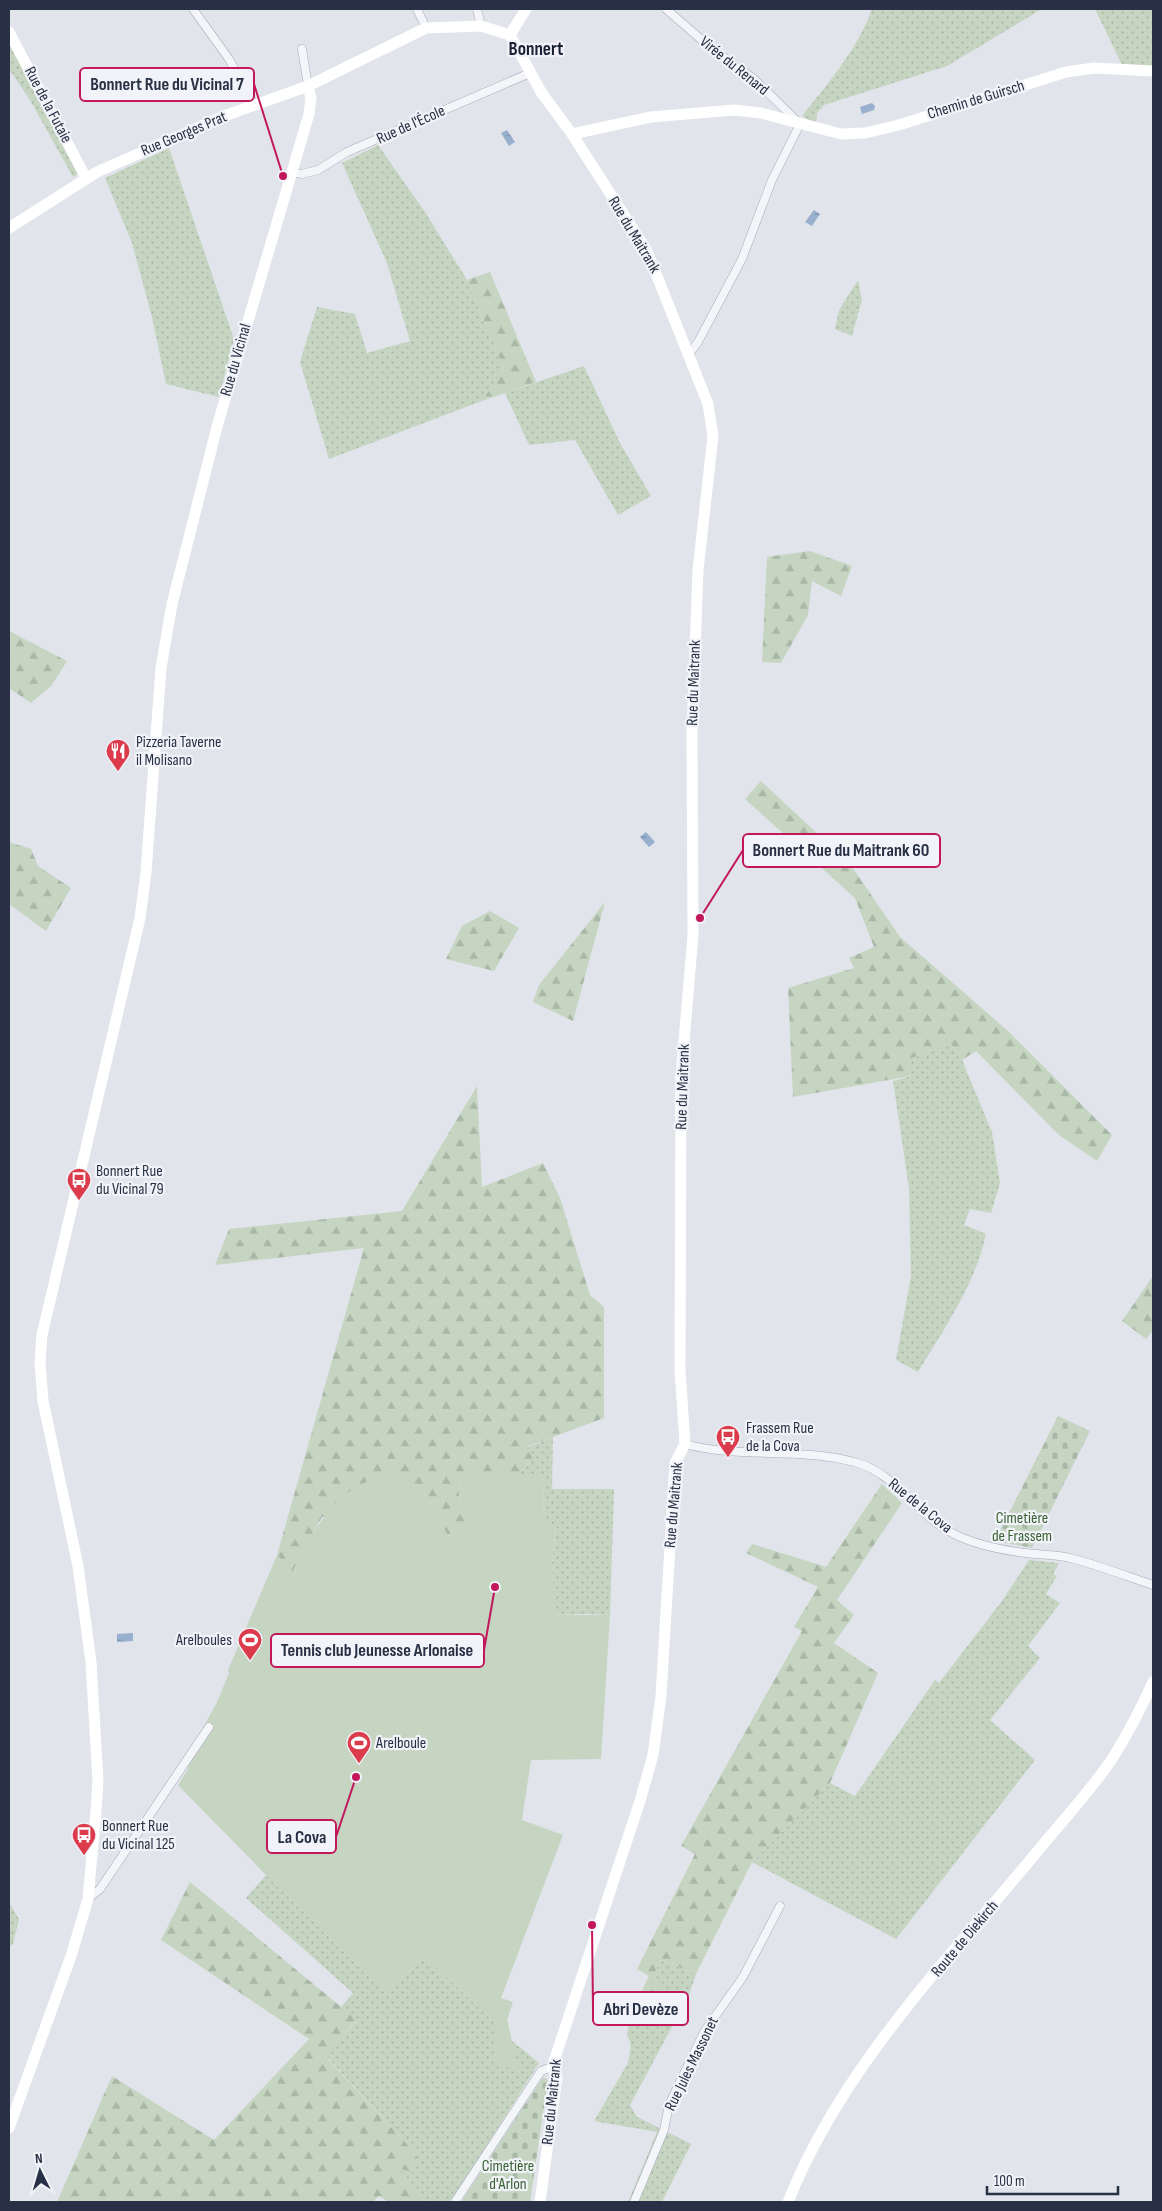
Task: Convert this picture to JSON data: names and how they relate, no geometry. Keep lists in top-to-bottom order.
{
  "streets": {
    "street": [
      "Virée du Renard",
      "Chemin de Guirsch",
      "Rue de la Futaie",
      "Rue de l'École",
      "Rue Georges Prat",
      "Rue du Maitrank",
      "Rue du Vicinal",
      "Rue de la Cova",
      "Route de Diekirch",
      "Rue Jules Massonet"
    ]
  },
  "crossings": [
    ["Virée du Renard", "Chemin de Guirsch"],
    ["Chemin de Guirsch", "Rue du Maitrank"],
    ["Rue de la Futaie", "Rue Georges Prat"],
    ["Rue de l'École", "Rue du Maitrank"],
    ["Rue de l'École", "Rue du Vicinal"],
    ["Rue Georges Prat", "Rue du Vicinal"],
    ["Rue du Maitrank", "Rue de la Cova"]
  ],
  "districts": ["Bonnert"],
  "parks": ["Cimetière de Frassem", "Cimetière d'Arlon"],
  "places": {
    "other": [
      "Bonnert Rue du Vicinal 7",
      "Bonnert Rue du Maitrank 60",
      "Tennis club Jeunesse Arlonaise",
      "La Cova",
      "Abri Devèze"
    ],
    "restaurant": ["Pizzeria Taverne il Molisano"],
    "bus stop": ["Bonnert Rue du Vicinal 79", "Frassem Rue de la Cova", "Bonnert Rue du Vicinal 125"],
    "sports": ["Arelboules", "Arelboule"]
  },
  "scale_bar": "100 m",
  "north": "top"
}
